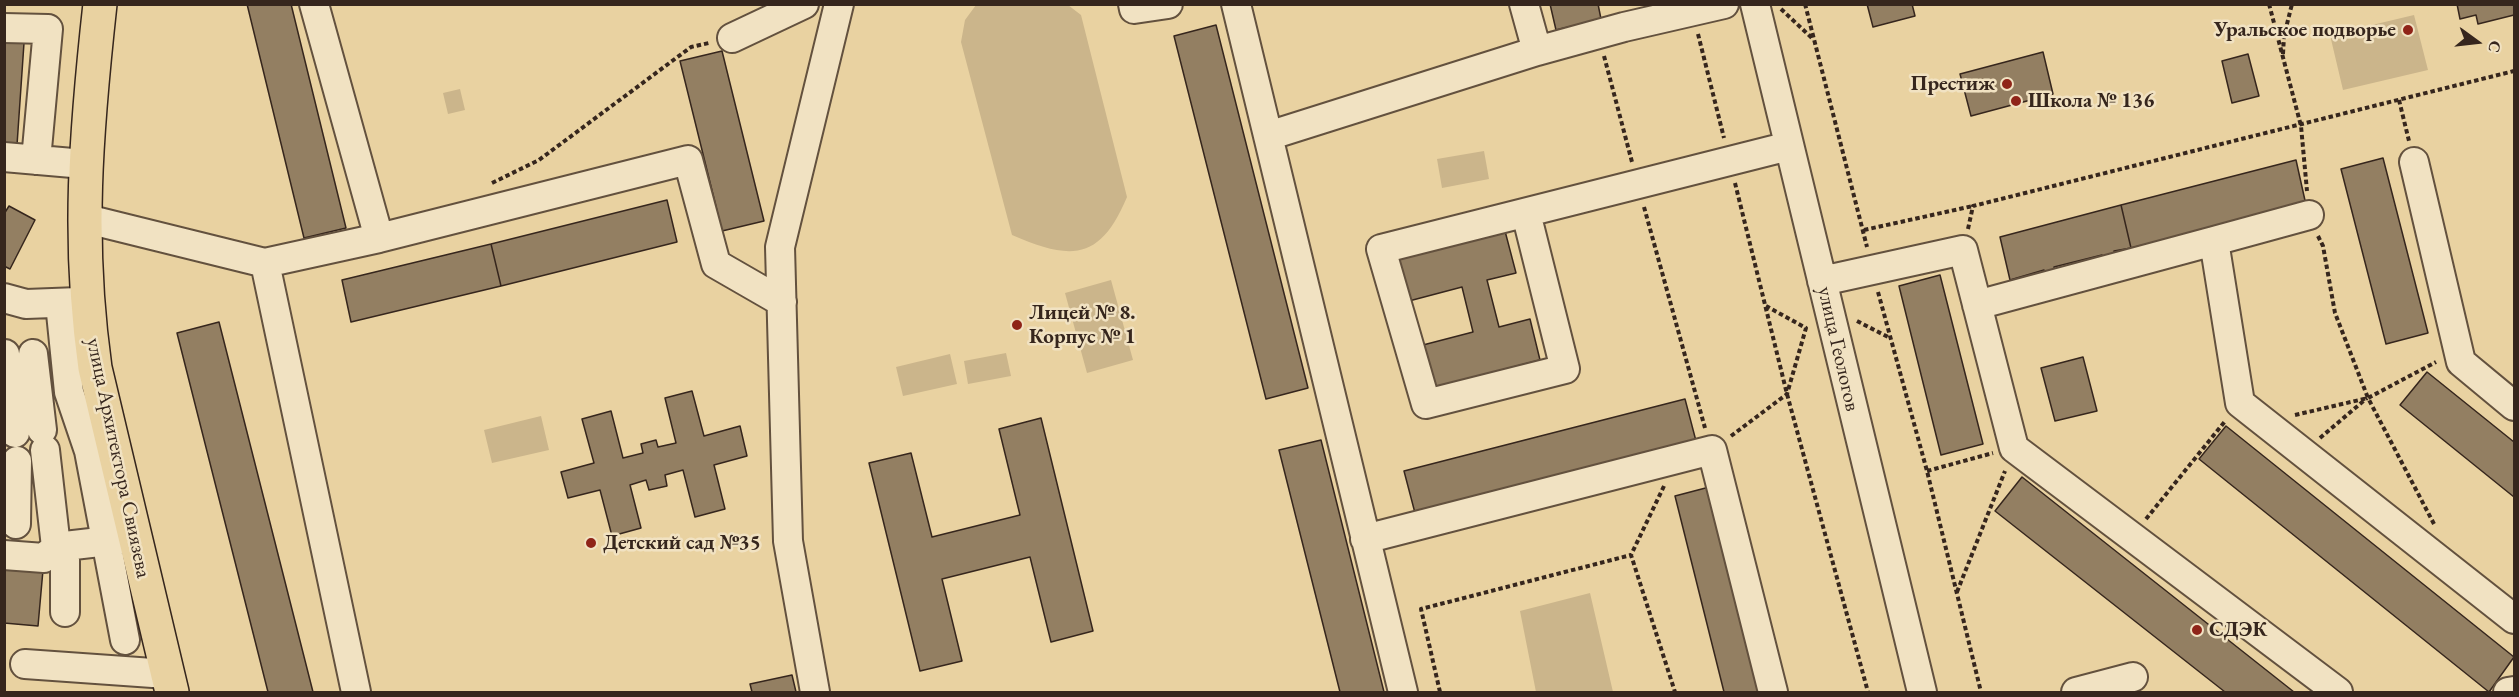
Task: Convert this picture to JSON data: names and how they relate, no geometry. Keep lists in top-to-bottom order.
{
  "streets": {
    "main road": ["улица Архитектора Свиязева"],
    "street": ["улица Геологов"]
  },
  "places": [
    "Уральское подворье",
    "Престиж",
    "Школа № 136",
    "Лицей № 8. Корпус № 1",
    "Детский сад №35",
    "СДЭК"
  ],
  "north": "right"
}
